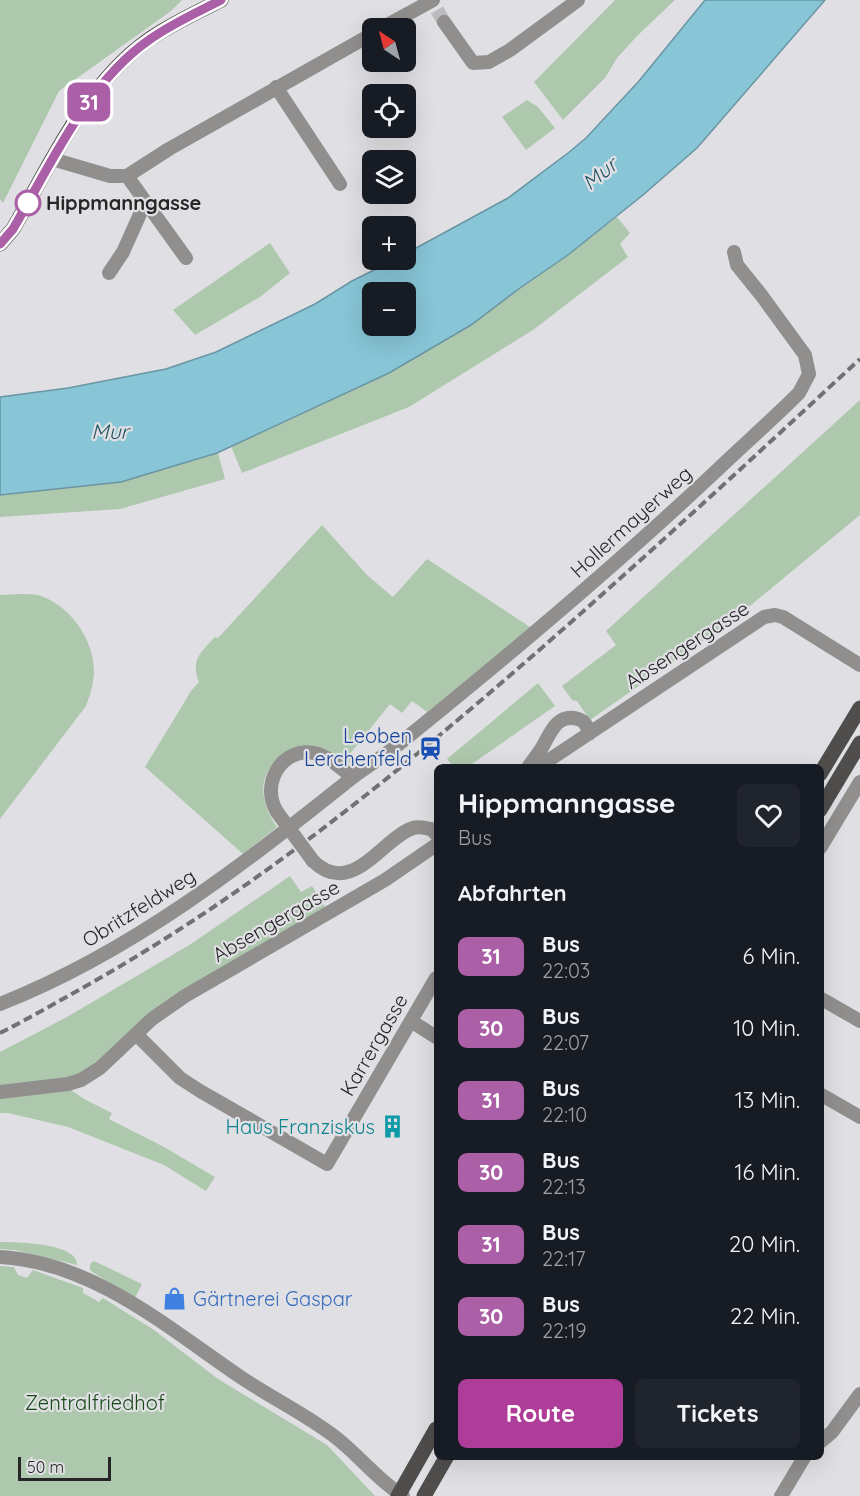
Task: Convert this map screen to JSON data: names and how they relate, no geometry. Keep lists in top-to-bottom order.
{
  "streets": {
    "street": [
      "Hollermayerweg",
      "Absengergasse",
      "Obritzfeldweg",
      "Karrergasse"
    ]
  },
  "crossings": [
    ["Hollermayerweg", "Obritzfeldweg"],
    ["Absengergasse", "Karrergasse"]
  ],
  "water": ["Mur"],
  "parks": ["Zentralfriedhof"],
  "places": {
    "other": ["Hippmanngasse"],
    "station": ["Leoben Lerchenfeld"],
    "building": ["Haus Franziskus"],
    "shop": ["Gärtnerei Gaspar"]
  },
  "lines": ["bus line 31"],
  "scale_bar": "50 m",
  "north": "top left",
  "page": {
    "on_map": "31",
    "map_buttons": ["+", "−"],
    "heading": [
      ["Hippmanngasse", "Bus"],
      "Abfahrten"
    ],
    "list": [
      {
        "mark": "31",
        "name": "Bus",
        "note": "22:03",
        "value": "6 Min."
      },
      {
        "mark": "30",
        "name": "Bus",
        "note": "22:07",
        "value": "10 Min."
      },
      {
        "mark": "31",
        "name": "Bus",
        "note": "22:10",
        "value": "13 Min."
      },
      {
        "mark": "30",
        "name": "Bus",
        "note": "22:13",
        "value": "16 Min."
      },
      {
        "mark": "31",
        "name": "Bus",
        "note": "22:17",
        "value": "20 Min."
      },
      {
        "mark": "30",
        "name": "Bus",
        "note": "22:19",
        "value": "22 Min."
      }
    ],
    "buttons": ["Route", "Tickets"],
    "scale": "50 m"
  }
}
